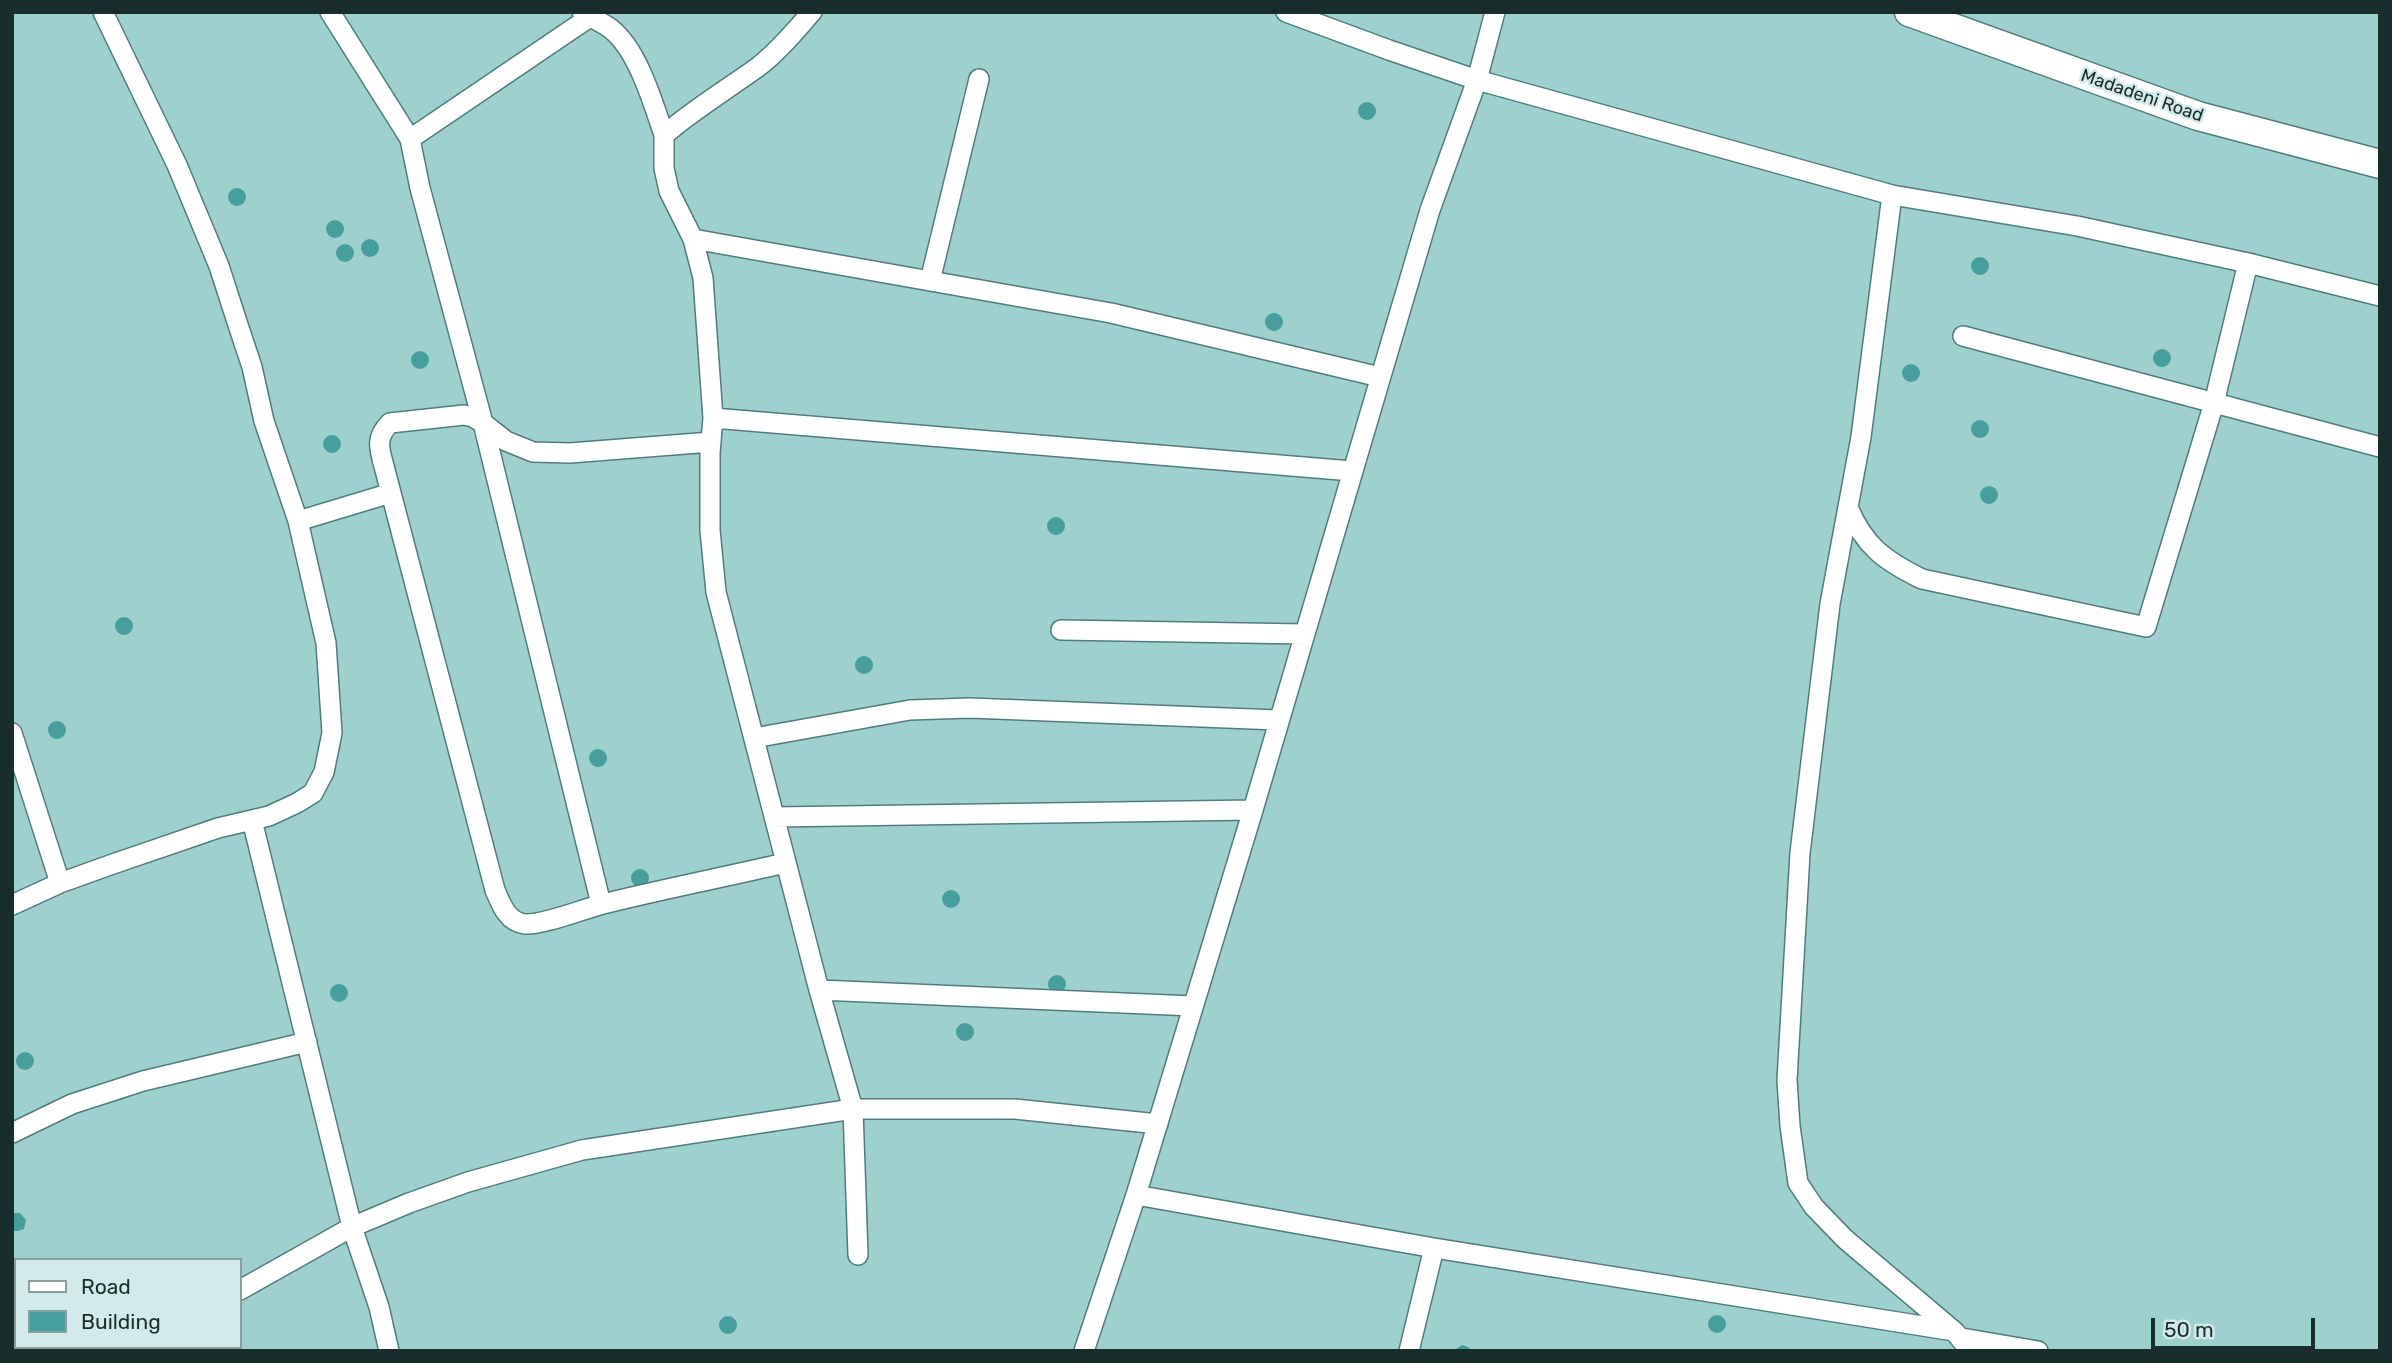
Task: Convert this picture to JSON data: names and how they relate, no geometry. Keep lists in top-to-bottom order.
{
  "streets": {
    "street": ["Madadeni Road"]
  },
  "legend": ["Road", "Building"],
  "scale_bar": "50 m"
}
